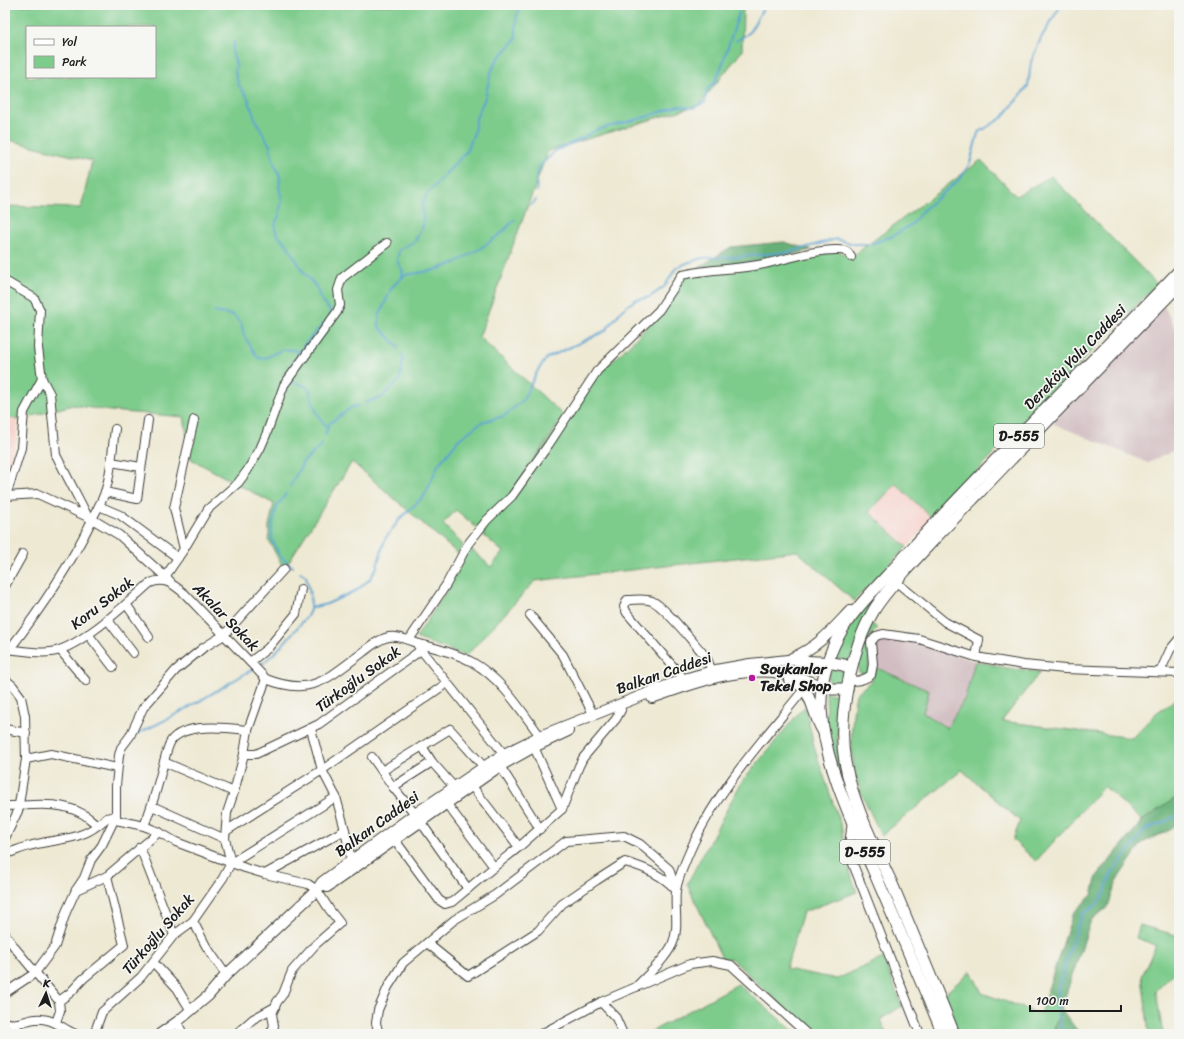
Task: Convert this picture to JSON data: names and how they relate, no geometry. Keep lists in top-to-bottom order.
{
  "streets": {
    "highway": ["Dereköy Yolu Caddesi", "D-555"],
    "main road": ["Balkan Caddesi"],
    "street": ["Koru Sokak", "Akalar Sokak", "Türkoğlu Sokak"]
  },
  "crossings": [
    ["Dereköy Yolu Caddesi", "D-555"],
    ["D-555", "Balkan Caddesi"],
    ["Koru Sokak", "Akalar Sokak"]
  ],
  "places": ["Soykanlar Tekel Shop"],
  "legend": ["Yol", "Park"],
  "scale_bar": "100 m",
  "north": "top"
}
